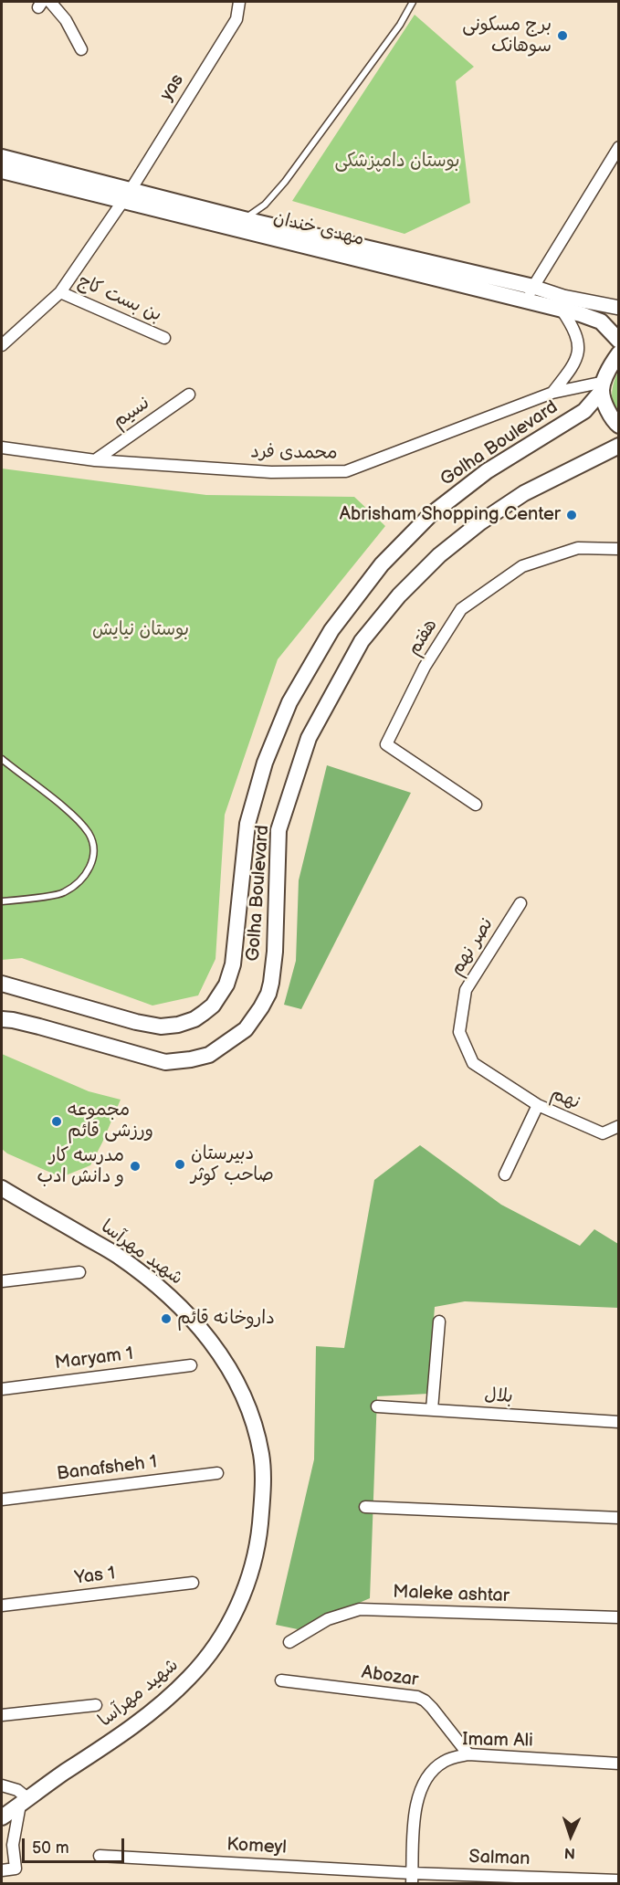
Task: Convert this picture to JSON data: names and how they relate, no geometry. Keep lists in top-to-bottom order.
{
  "streets": {
    "main road": ["مهدی خندان", "Golha Boulevard", "شهید مهرآسا"],
    "street": [
      "yas",
      "بن بست کاج",
      "نسیم",
      "محمدی فرد",
      "هفتم",
      "نصر نهم",
      "نهم",
      "Maryam 1",
      "بلال",
      "Banafsheh 1",
      "Yas 1",
      "Maleke ashtar",
      "Abozar",
      "Imam Ali",
      "Komeyl",
      "Salman"
    ]
  },
  "crossings": [
    ["yas", "مهدی خندان"],
    ["yas", "بن بست کاج"],
    ["نسیم", "محمدی فرد"],
    ["Golha Boulevard", "محمدی فرد"],
    ["نصر نهم", "نهم"],
    ["Abozar", "Imam Ali"],
    ["Imam Ali", "Komeyl"],
    ["Imam Ali", "Salman"],
    ["Komeyl", "Salman"]
  ],
  "parks": ["بوستان دامپزشکی", "بوستان نیایش"],
  "places": [
    "برج مسکونی سوهانک",
    "Abrisham Shopping Center",
    "مجموعه ورزشی قائم",
    "دبيرستان صاحب كوثر",
    "مدرسه کار و دانش ادب",
    "داروخانه قائم"
  ],
  "scale_bar": "50 m",
  "north": "bottom"
}
